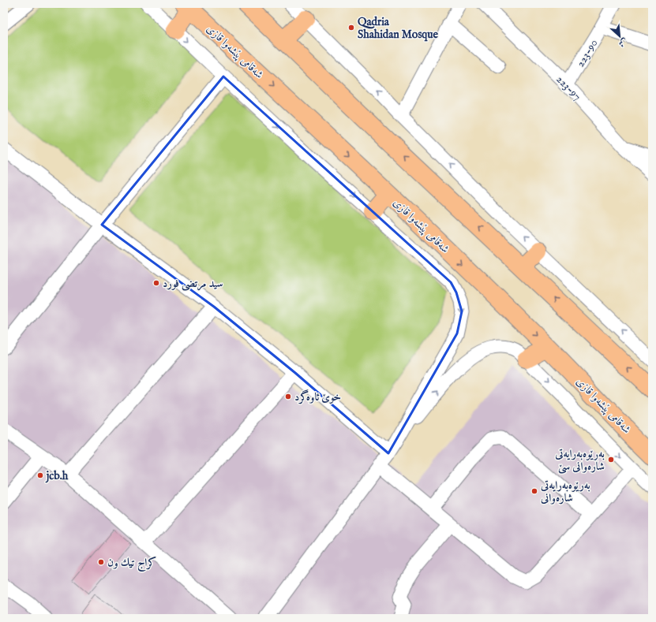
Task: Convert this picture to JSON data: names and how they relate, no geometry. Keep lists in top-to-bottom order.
{
  "streets": {
    "highway": ["شەقامی پێشەوا قازی"],
    "street": ["223-90", "223-97"]
  },
  "crossings": [
    ["223-90", "223-97"]
  ],
  "places": [
    "Qadria Shahidan Mosque",
    "سيد مرتضى فورد",
    "خوێ ئاوەگرد",
    "بەڕێوەبەرایەتی شارەوانی سێ",
    "jcb.h",
    "بەرێوەبەرایەتی شارەوانی",
    "كراج تيك ون"
  ],
  "north": "bottom right"
}
